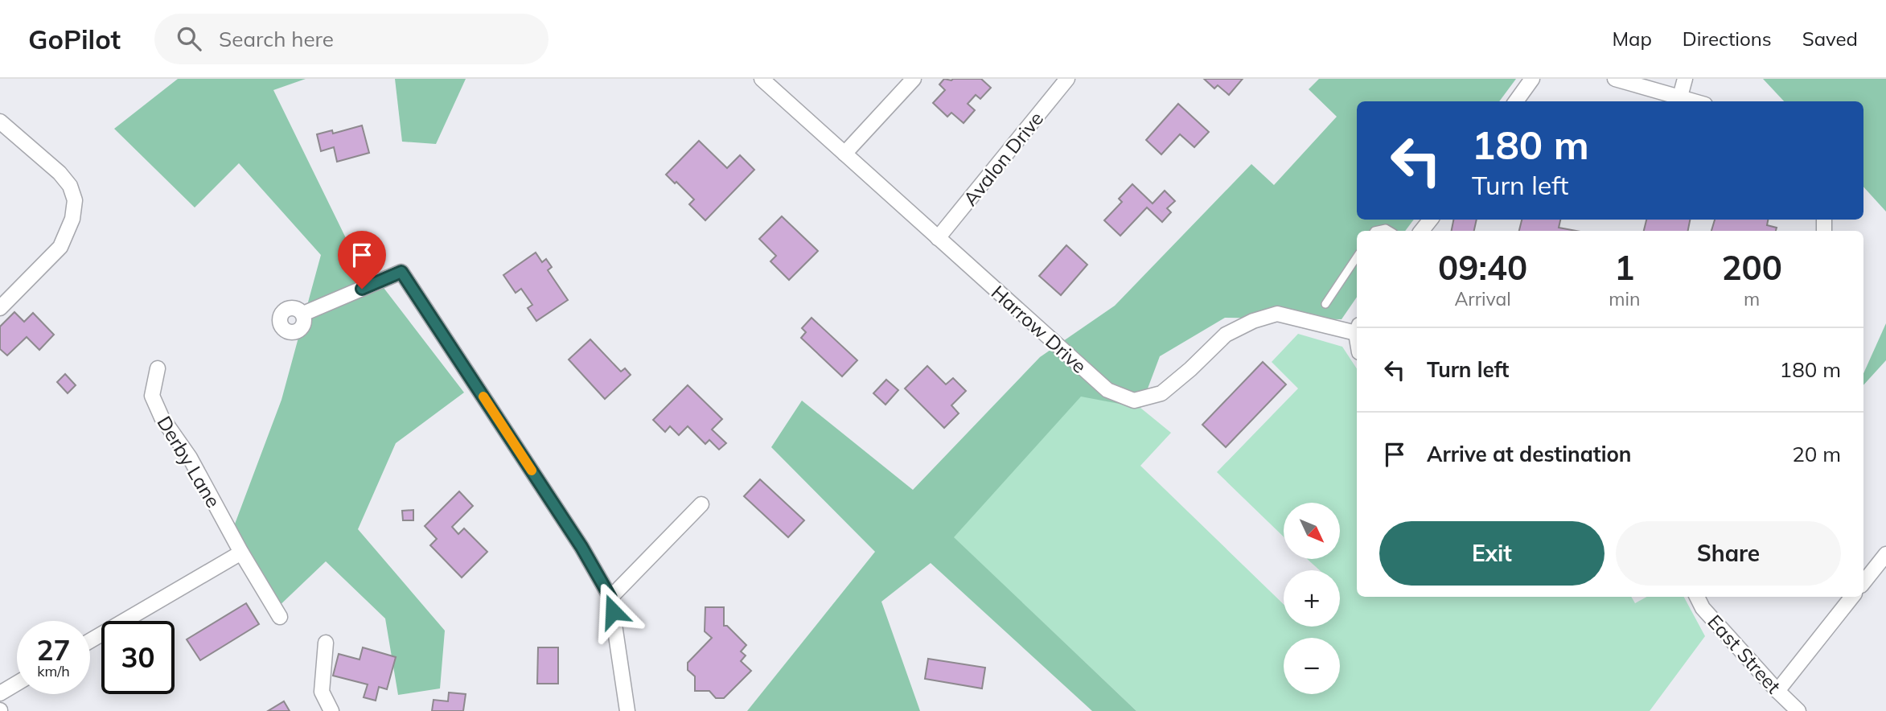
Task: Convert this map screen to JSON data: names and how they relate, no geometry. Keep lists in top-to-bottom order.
{
  "streets": {
    "street": [
      "Avalon Drive",
      "Harrow Drive",
      "Derby Lane",
      "East Street"
    ]
  },
  "crossings": [
    ["Avalon Drive", "Harrow Drive"]
  ],
  "north": "bottom right",
  "page": {
    "header": "GoPilot",
    "search": "Search here",
    "nav": ["Map", "Directions", "Saved"],
    "turn": ["180 m", "Turn left"],
    "eta": [
      "09:40",
      "Arrival",
      "1",
      "min",
      "200",
      "m"
    ],
    "list": [
      {
        "name": "Turn left",
        "value": "180 m"
      },
      {
        "name": "Arrive at destination",
        "value": "20 m"
      }
    ],
    "map_buttons": ["+", "−"],
    "buttons": ["Exit", "Share"],
    "speed": "27 km/h",
    "limit": "30"
  }
}
